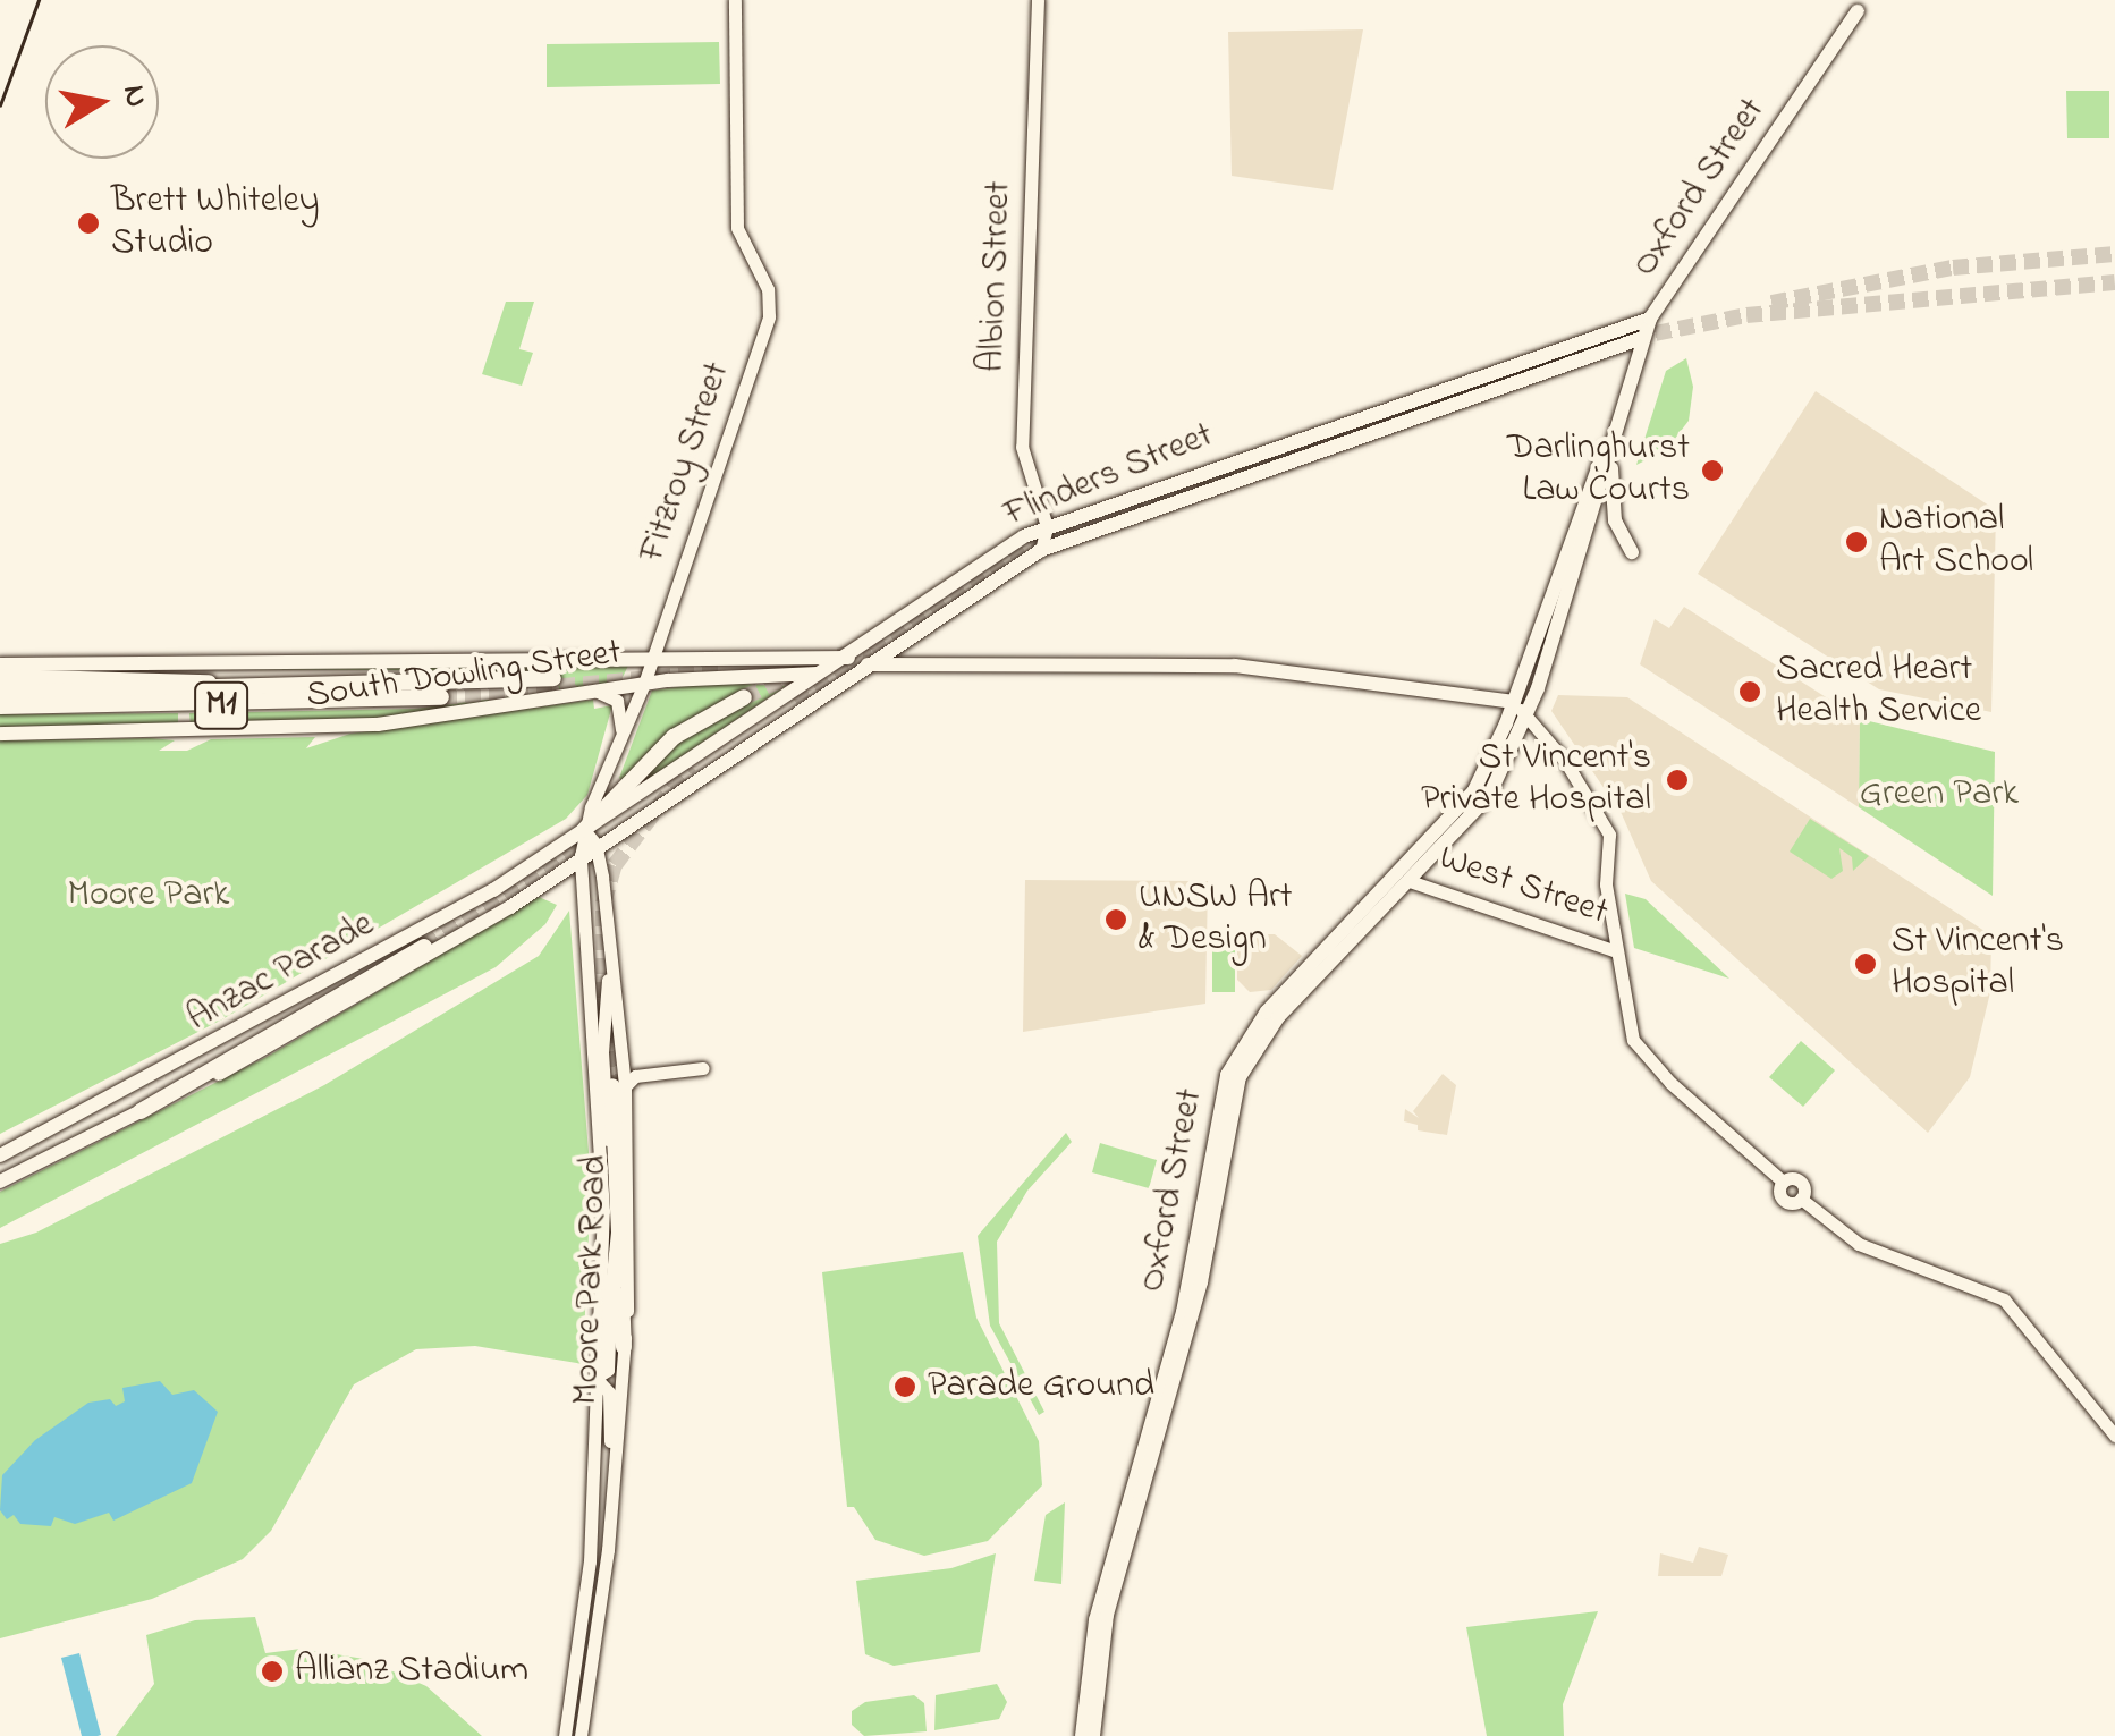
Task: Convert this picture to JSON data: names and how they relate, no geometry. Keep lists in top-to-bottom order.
{
  "streets": {
    "highway": ["M1"],
    "main road": [
      "Oxford Street",
      "Albion Street",
      "Fitzroy Street",
      "Flinders Street",
      "South Dowling Street",
      "West Street",
      "Anzac Parade",
      "Moore Park Road"
    ]
  },
  "crossings": [
    ["Oxford Street", "Flinders Street"],
    ["Oxford Street", "South Dowling Street"],
    ["Oxford Street", "West Street"],
    ["Albion Street", "Flinders Street"],
    ["Fitzroy Street", "South Dowling Street"],
    ["Fitzroy Street", "Moore Park Road"],
    ["Flinders Street", "South Dowling Street"],
    ["Flinders Street", "Anzac Parade"],
    ["Flinders Street", "Moore Park Road"],
    ["South Dowling Street", "Moore Park Road"],
    ["Anzac Parade", "Moore Park Road"]
  ],
  "parks": ["Green Park", "Moore Park"],
  "places": [
    "Brett Whiteley Studio",
    "Darlinghurst Law Courts",
    "National Art School",
    "Sacred Heart Health Service",
    "St Vincent's Private Hospital",
    "UNSW Art & Design",
    "St Vincent's Hospital",
    "Parade Ground",
    "Allianz Stadium"
  ],
  "north": "right"
}
